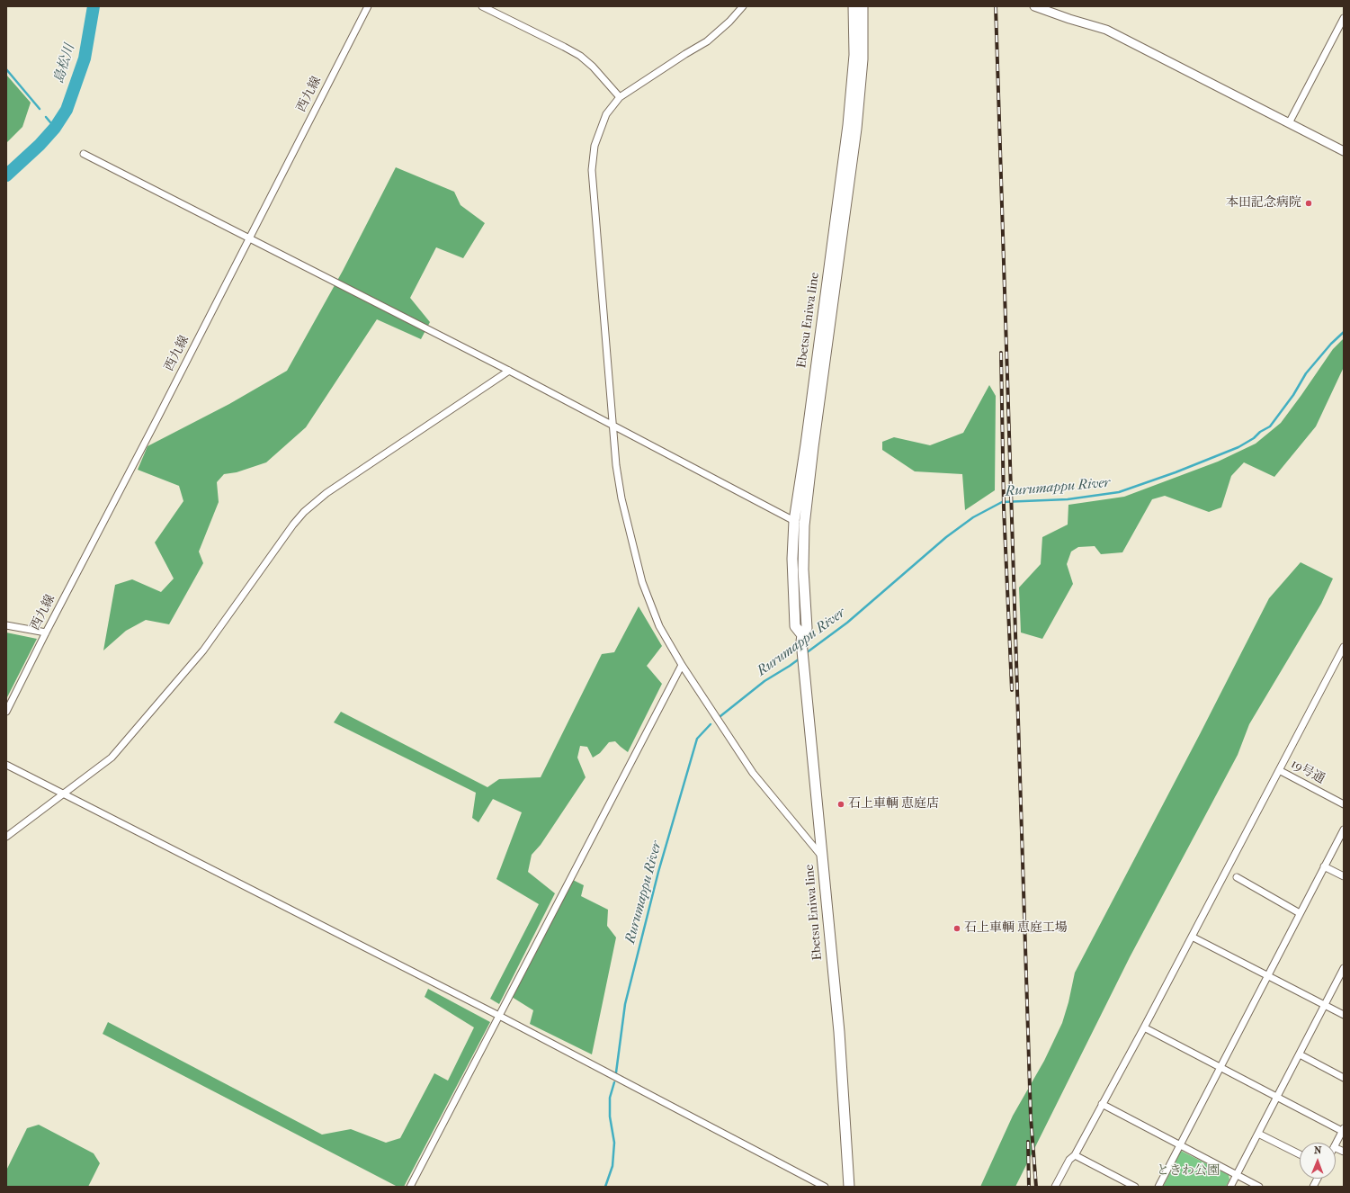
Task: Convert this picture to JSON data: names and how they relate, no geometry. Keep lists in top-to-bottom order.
{
  "streets": {
    "main road": ["Ebetsu Eniwa line"],
    "street": ["西九線", "19号通"]
  },
  "water": ["島松川", "Rurumappu River"],
  "parks": ["ときわ公園"],
  "places": ["本田記念病院", "石上車輌 恵庭店", "石上車輌 恵庭工場"],
  "north": "top"
}
